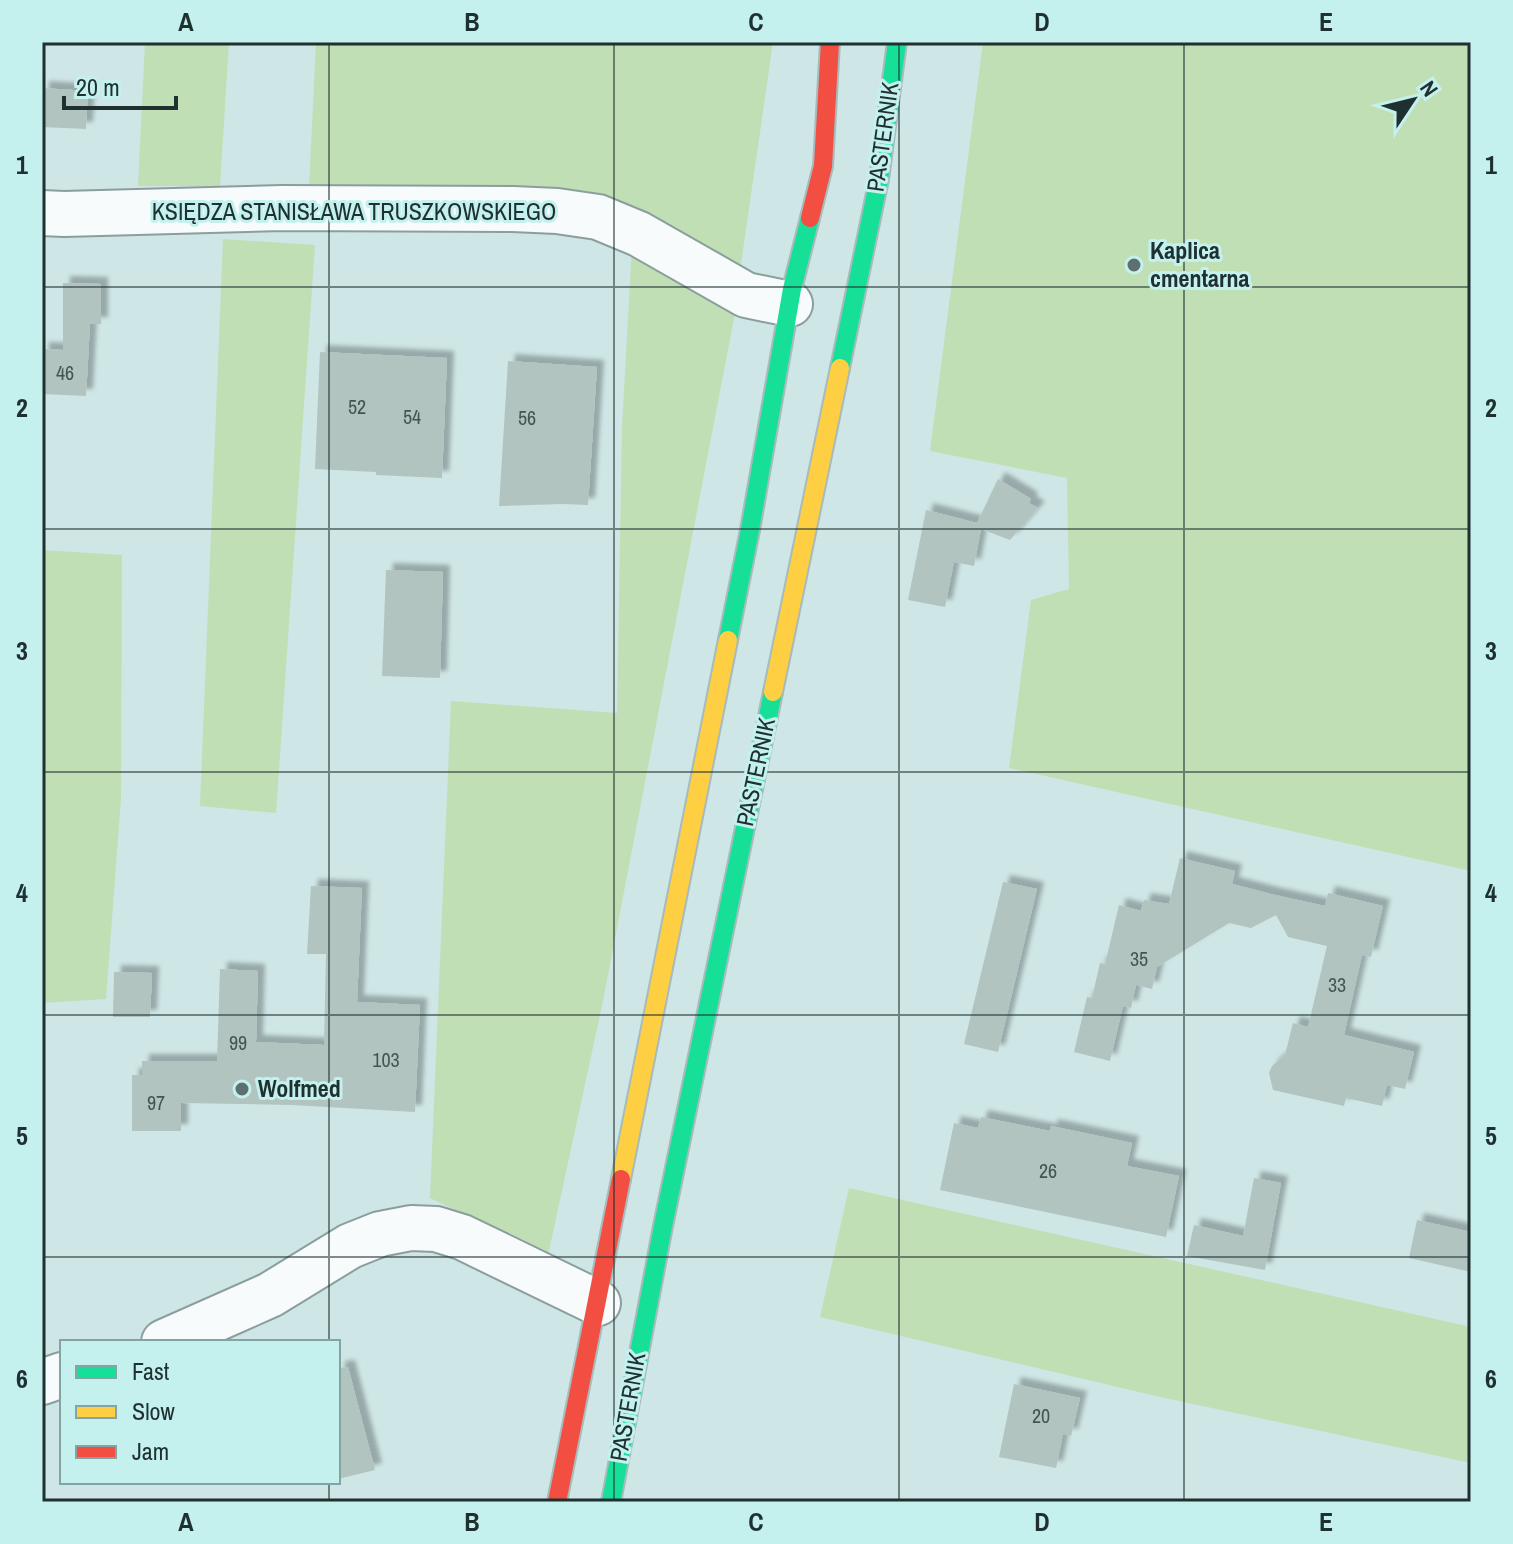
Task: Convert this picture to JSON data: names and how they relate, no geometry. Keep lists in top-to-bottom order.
{
  "streets": {
    "main road": ["PASTERNIK"],
    "street": ["KSIĘDZA STANISŁAWA TRUSZKOWSKIEGO"]
  },
  "crossings": [
    ["PASTERNIK", "KSIĘDZA STANISŁAWA TRUSZKOWSKIEGO"]
  ],
  "places": ["Kaplica cmentarna", "Wolfmed"],
  "house_numbers": [
    "46",
    "52",
    "54",
    "56",
    "35",
    "33",
    "99",
    "103",
    "97",
    "26",
    "20"
  ],
  "legend": ["Fast", "Slow", "Jam"],
  "scale_bar": "20 m",
  "north": "top right",
  "grid": {
    "columns": [
      "A",
      "B",
      "C",
      "D",
      "E"
    ],
    "rows": [
      "1",
      "2",
      "3",
      "4",
      "5",
      "6"
    ]
  }
}
